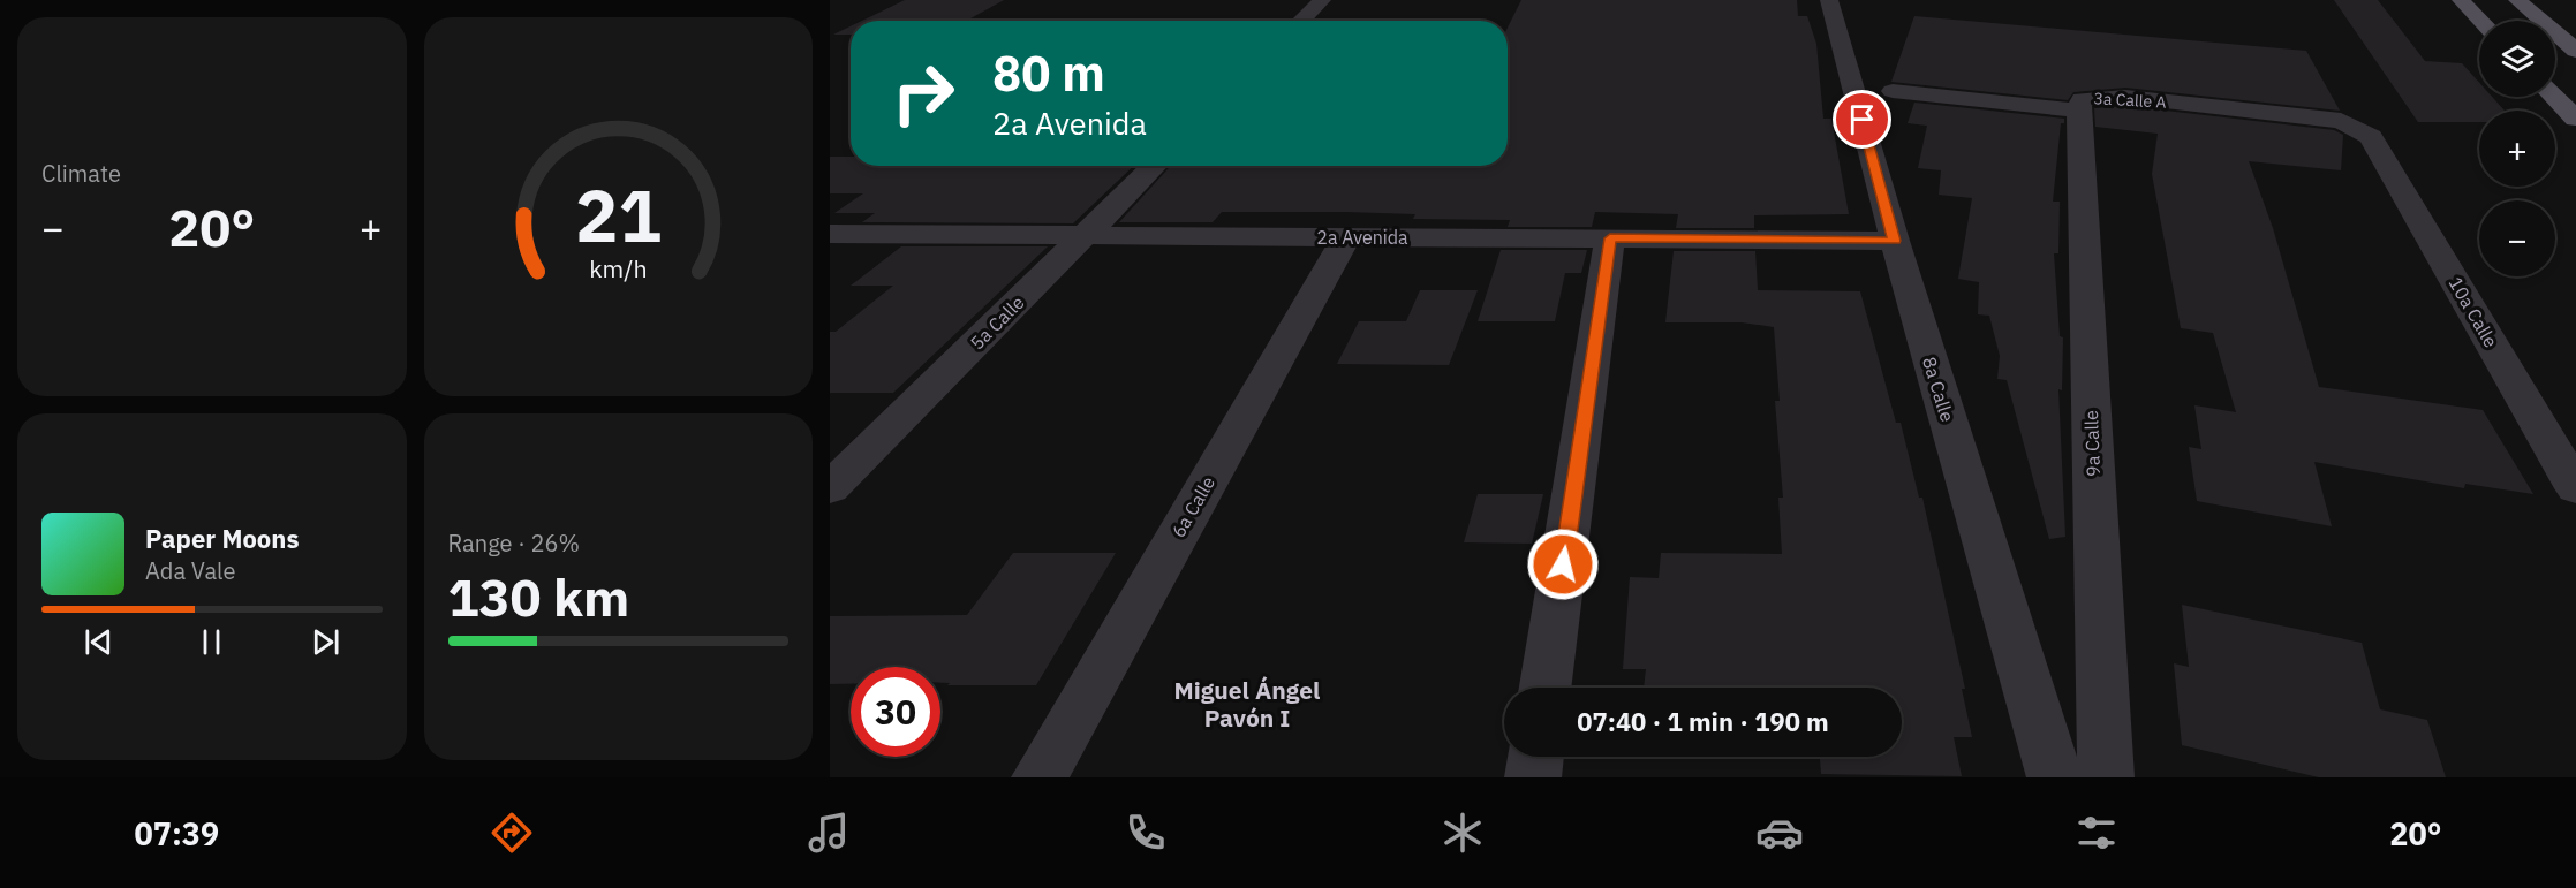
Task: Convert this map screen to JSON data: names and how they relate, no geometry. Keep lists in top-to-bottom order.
{
  "streets": {
    "street": [
      "3a Calle A",
      "2a Avenida",
      "10a Calle",
      "5a Calle",
      "8a Calle",
      "9a Calle",
      "6a Calle"
    ]
  },
  "crossings": [
    ["3a Calle A", "10a Calle"],
    ["3a Calle A", "9a Calle"],
    ["2a Avenida", "5a Calle"],
    ["2a Avenida", "8a Calle"],
    ["2a Avenida", "6a Calle"]
  ],
  "districts": ["Miguel Ángel Pavón I"],
  "page": {
    "tile": [
      "Climate",
      ["Range · 26%", "130 km"]
    ],
    "map_buttons": ["+", "−"],
    "turn": ["80 m", "2a Avenida"],
    "heat": ["−", "20°", "+"],
    "song": ["Paper Moons", "Ada Vale"],
    "limit": "30",
    "trip": "07:40 · 1 min · 190 m",
    "tabs": ["07:39", "20°"],
    "gauge": ["21", "km/h"]
  }
}
